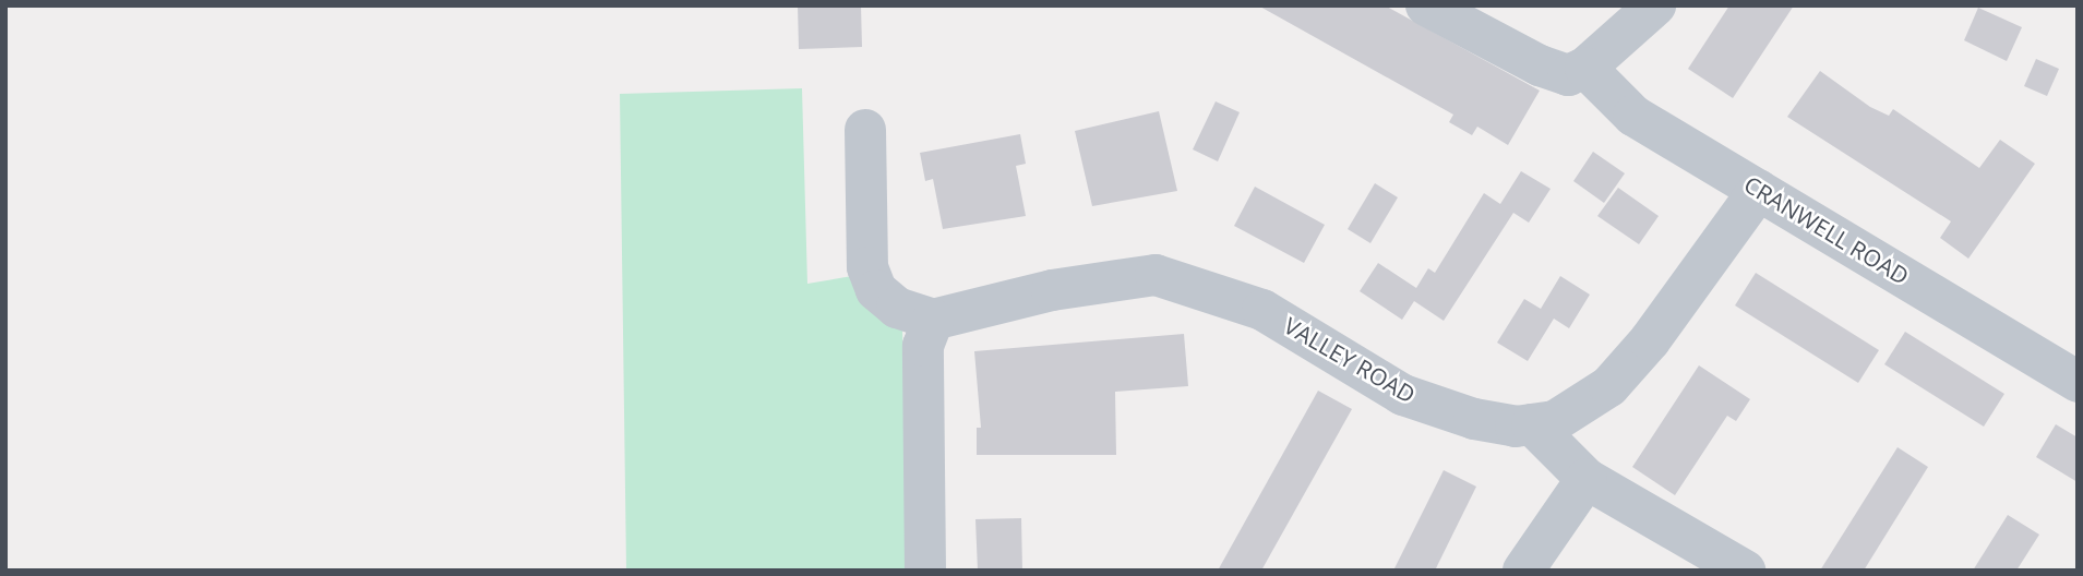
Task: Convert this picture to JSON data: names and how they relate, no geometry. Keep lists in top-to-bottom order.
{
  "streets": {
    "street": ["CRANWELL ROAD", "VALLEY ROAD"]
  },
  "crossings": [
    ["CRANWELL ROAD", "VALLEY ROAD"]
  ]
}
